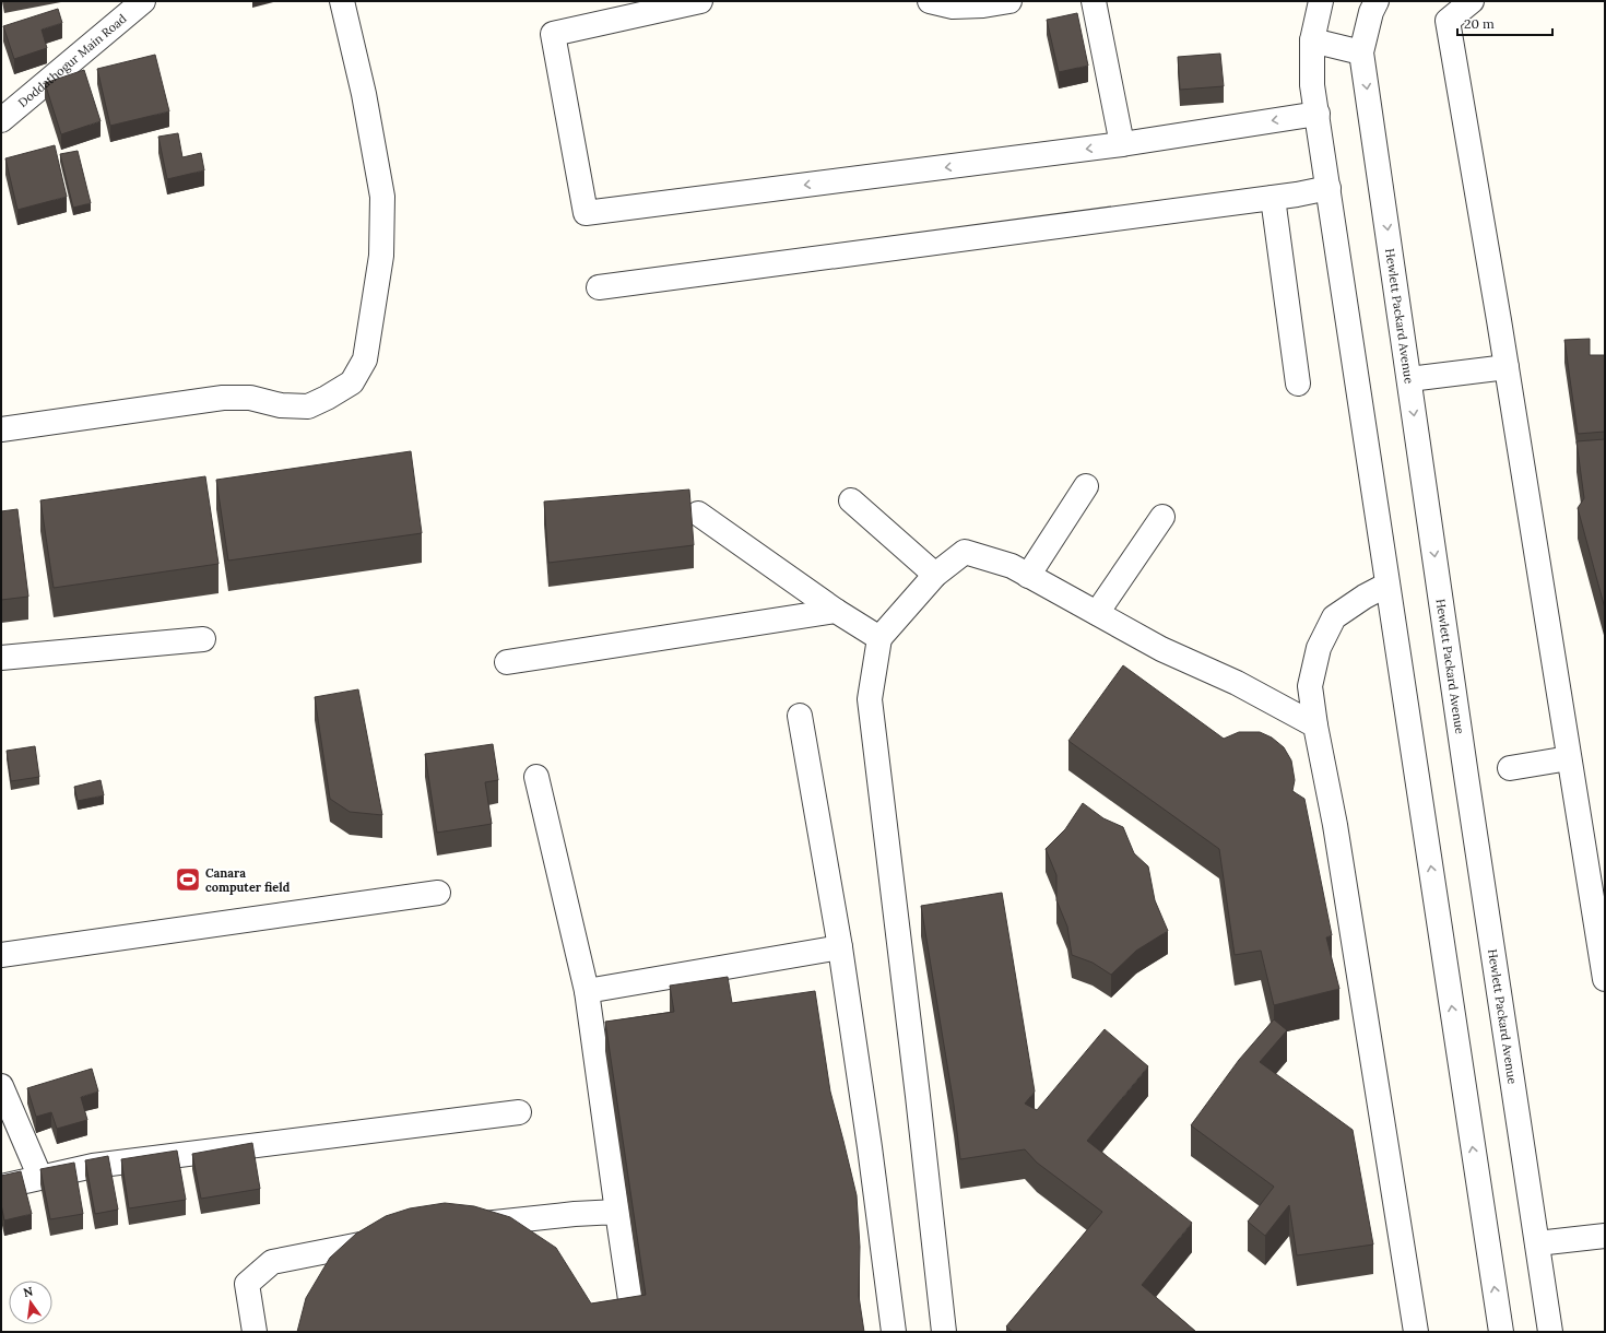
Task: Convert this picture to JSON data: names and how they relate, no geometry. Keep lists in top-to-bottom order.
{
  "streets": {
    "street": ["Doddathogur Main Road", "Hewlett Packard Avenue"]
  },
  "places": {
    "sports": ["Canara computer field"]
  },
  "scale_bar": "20 m",
  "north": "top"
}
